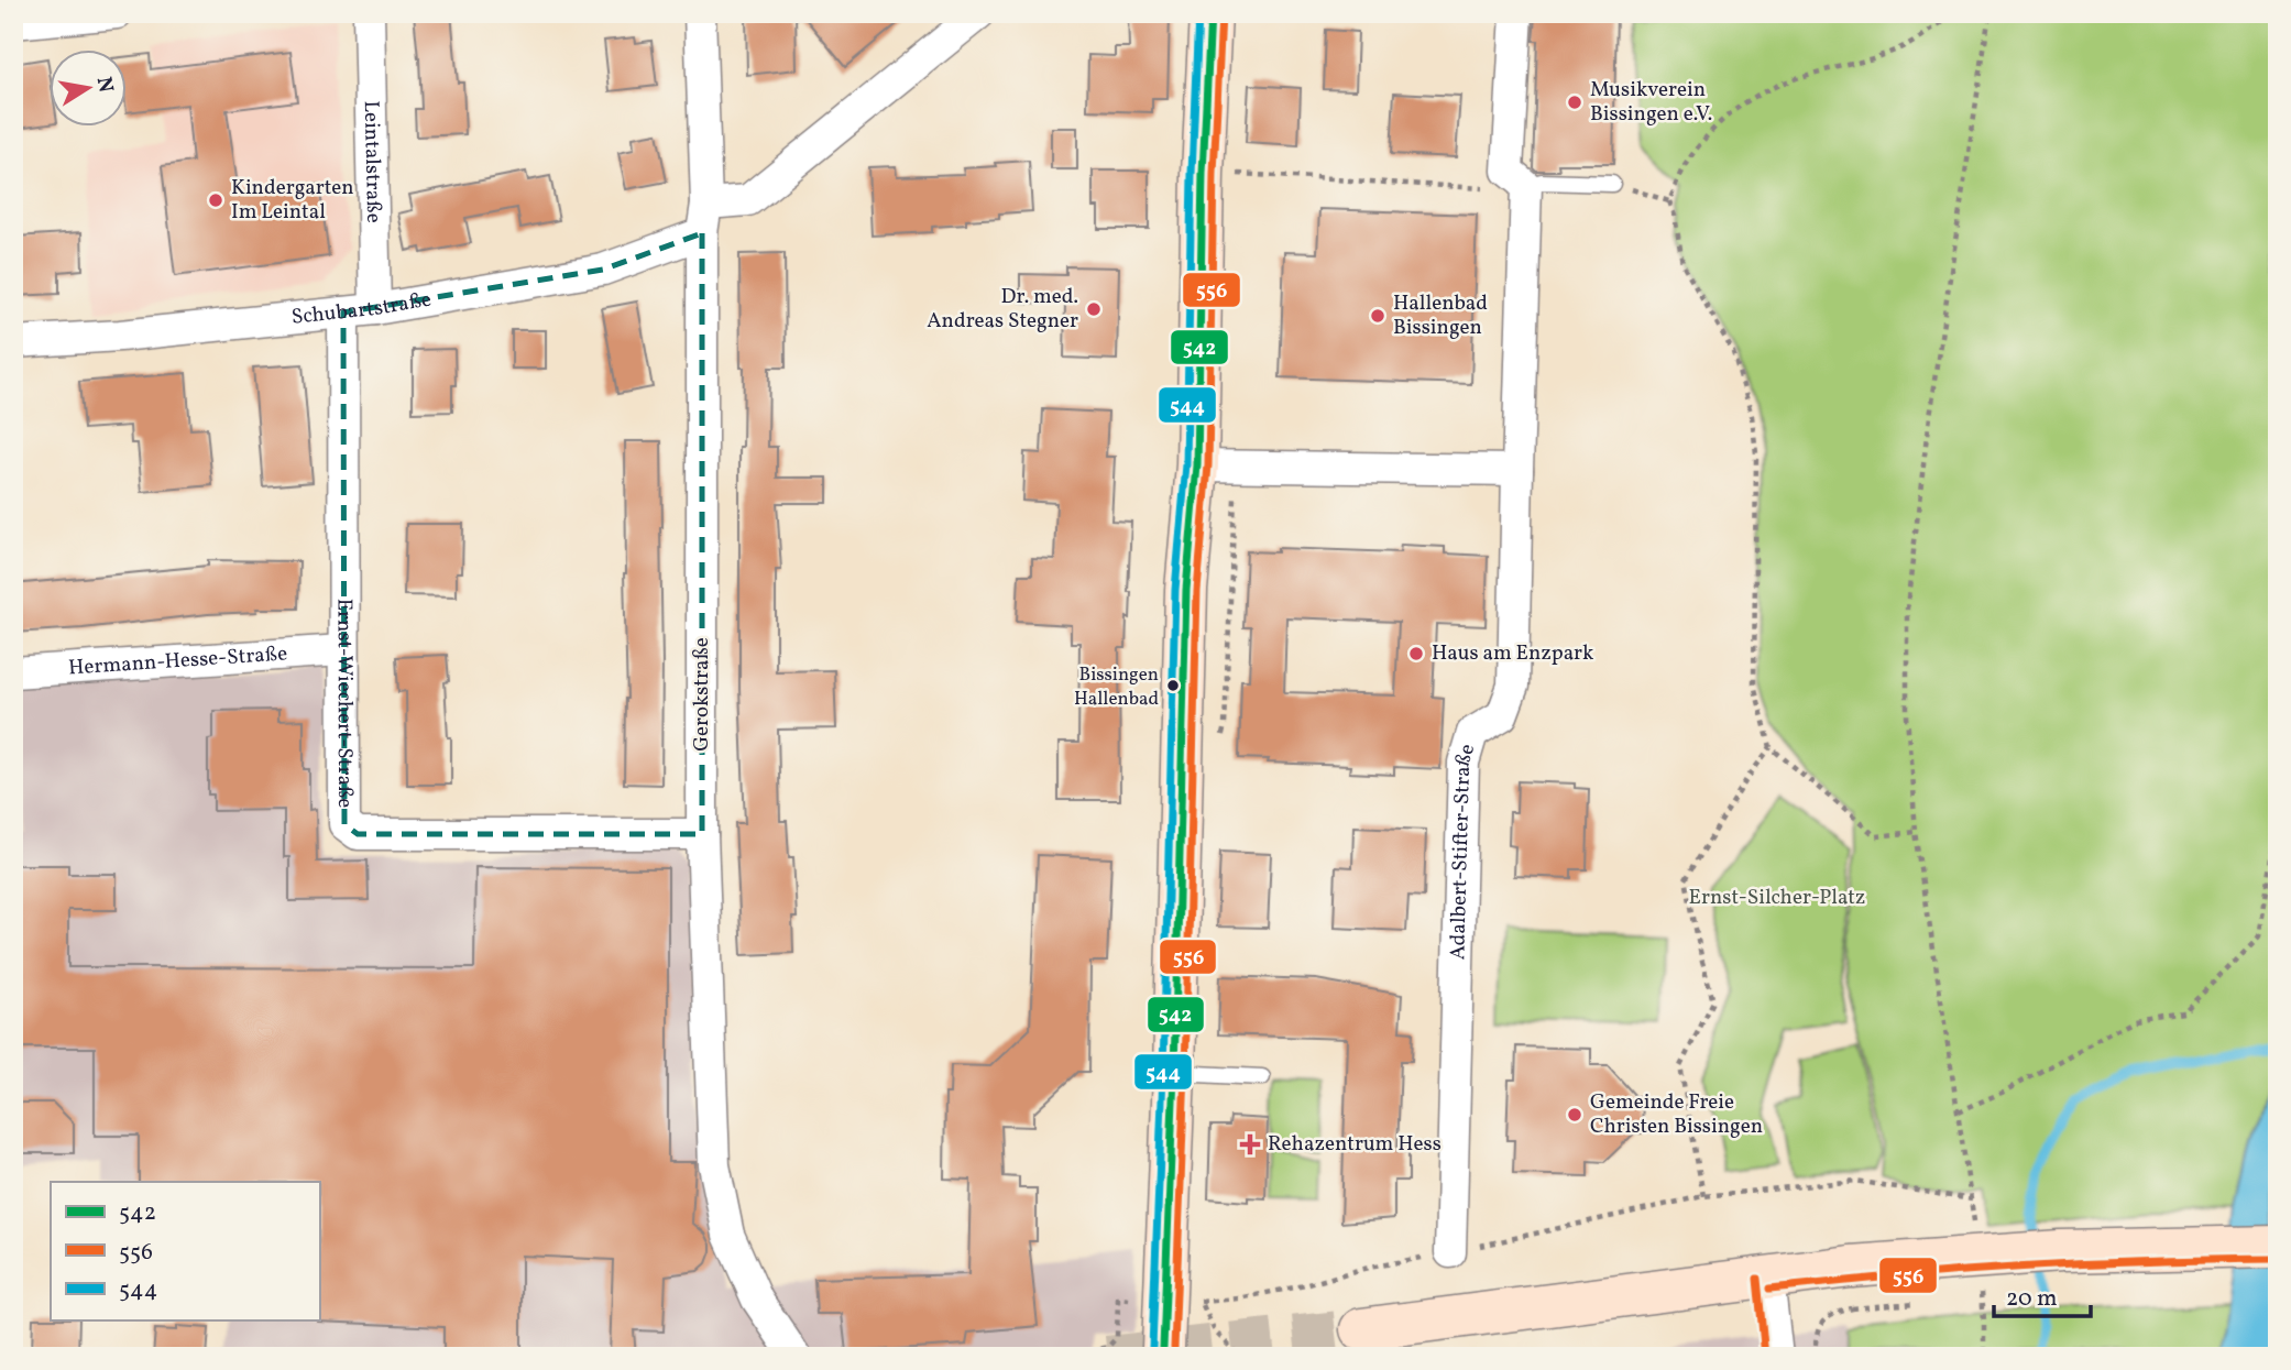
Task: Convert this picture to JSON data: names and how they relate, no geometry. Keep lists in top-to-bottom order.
{
  "streets": {
    "street": [
      "Leintalstraße",
      "Schubartstraße",
      "Hermann-Hesse-Straße",
      "Gerokstraße",
      "Ernst-Wiechert-Straße",
      "Adalbert-Stifter-Straße"
    ]
  },
  "crossings": [
    ["Leintalstraße", "Schubartstraße"],
    ["Schubartstraße", "Gerokstraße"],
    ["Schubartstraße", "Ernst-Wiechert-Straße"],
    ["Hermann-Hesse-Straße", "Ernst-Wiechert-Straße"],
    ["Gerokstraße", "Ernst-Wiechert-Straße"]
  ],
  "parks": ["Ernst-Silcher-Platz"],
  "places": {
    "other": [
      "Musikverein Bissingen e.V.",
      "Kindergarten Im Leintal",
      "Dr. med. Andreas Stegner",
      "Hallenbad Bissingen",
      "Haus am Enzpark",
      "Bissingen Hallenbad",
      "Gemeinde Freie Christen Bissingen"
    ],
    "health": ["Rehazentrum Hess"]
  },
  "lines": ["transit line 542", "transit line 544", "transit line 556"],
  "legend": ["542", "556", "544"],
  "scale_bar": "20 m",
  "north": "right"
}
